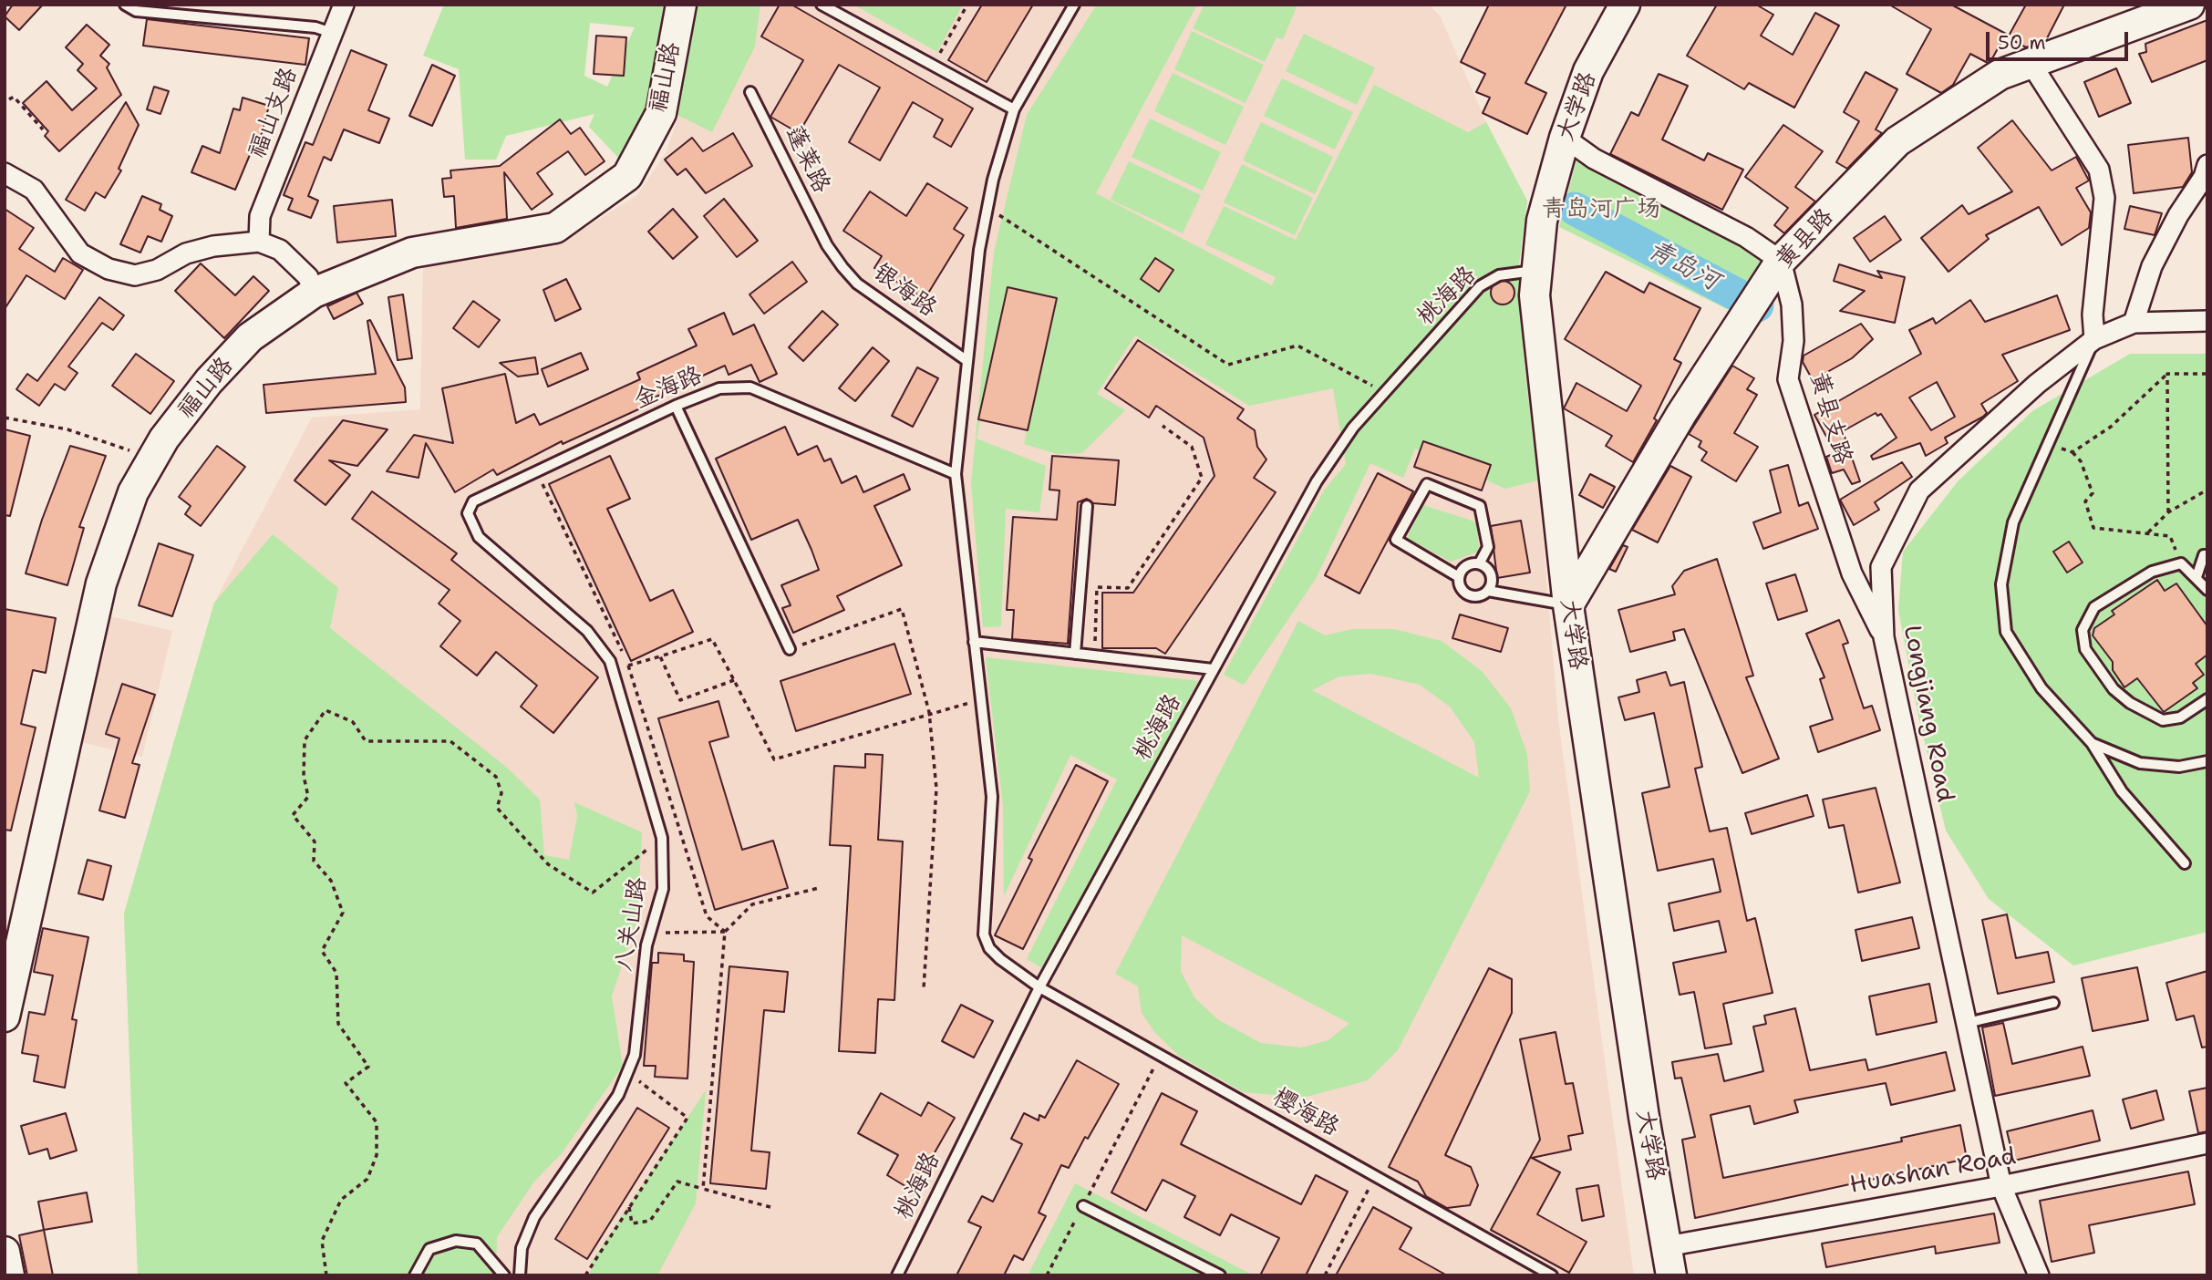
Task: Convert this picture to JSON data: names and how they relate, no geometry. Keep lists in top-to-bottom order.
{
  "streets": {
    "street": [
      "福山路",
      "大学路",
      "福山支路",
      "黄县路",
      "黄县支路",
      "Longjiang Road",
      "Huashan Road"
    ],
    "lane": [
      "蓬莱路",
      "银海路",
      "桃海路",
      "金海路",
      "八关山路",
      "樱海路"
    ]
  },
  "crossings": [
    ["大学路", "黄县路"],
    ["大学路", "桃海路"],
    ["大学路", "Huashan Road"],
    ["蓬莱路", "银海路"],
    ["黄县路", "黄县支路"],
    ["桃海路", "樱海路"],
    ["金海路", "八关山路"],
    ["黄县支路", "Longjiang Road"],
    ["Longjiang Road", "Huashan Road"]
  ],
  "water": ["青岛河"],
  "parks": ["青岛河广场"],
  "scale_bar": "50 m"
}
